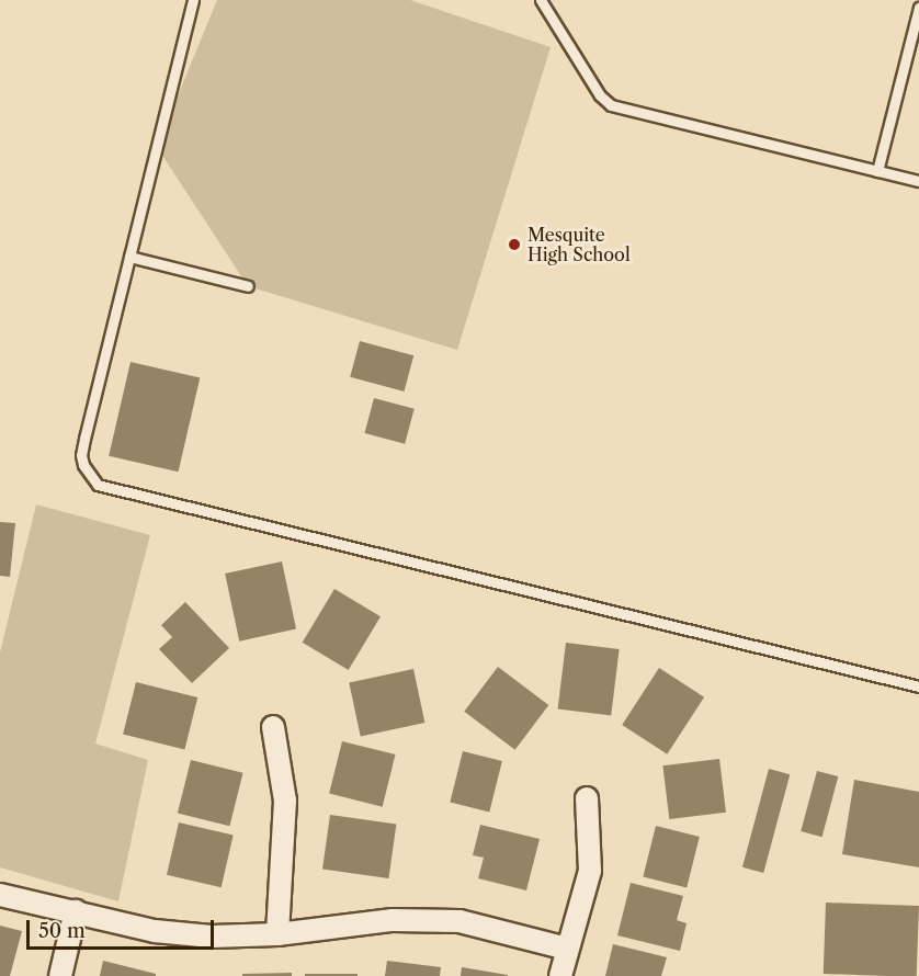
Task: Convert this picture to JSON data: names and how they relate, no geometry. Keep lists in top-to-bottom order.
{
  "places": ["Mesquite High School"],
  "scale_bar": "50 m"
}
